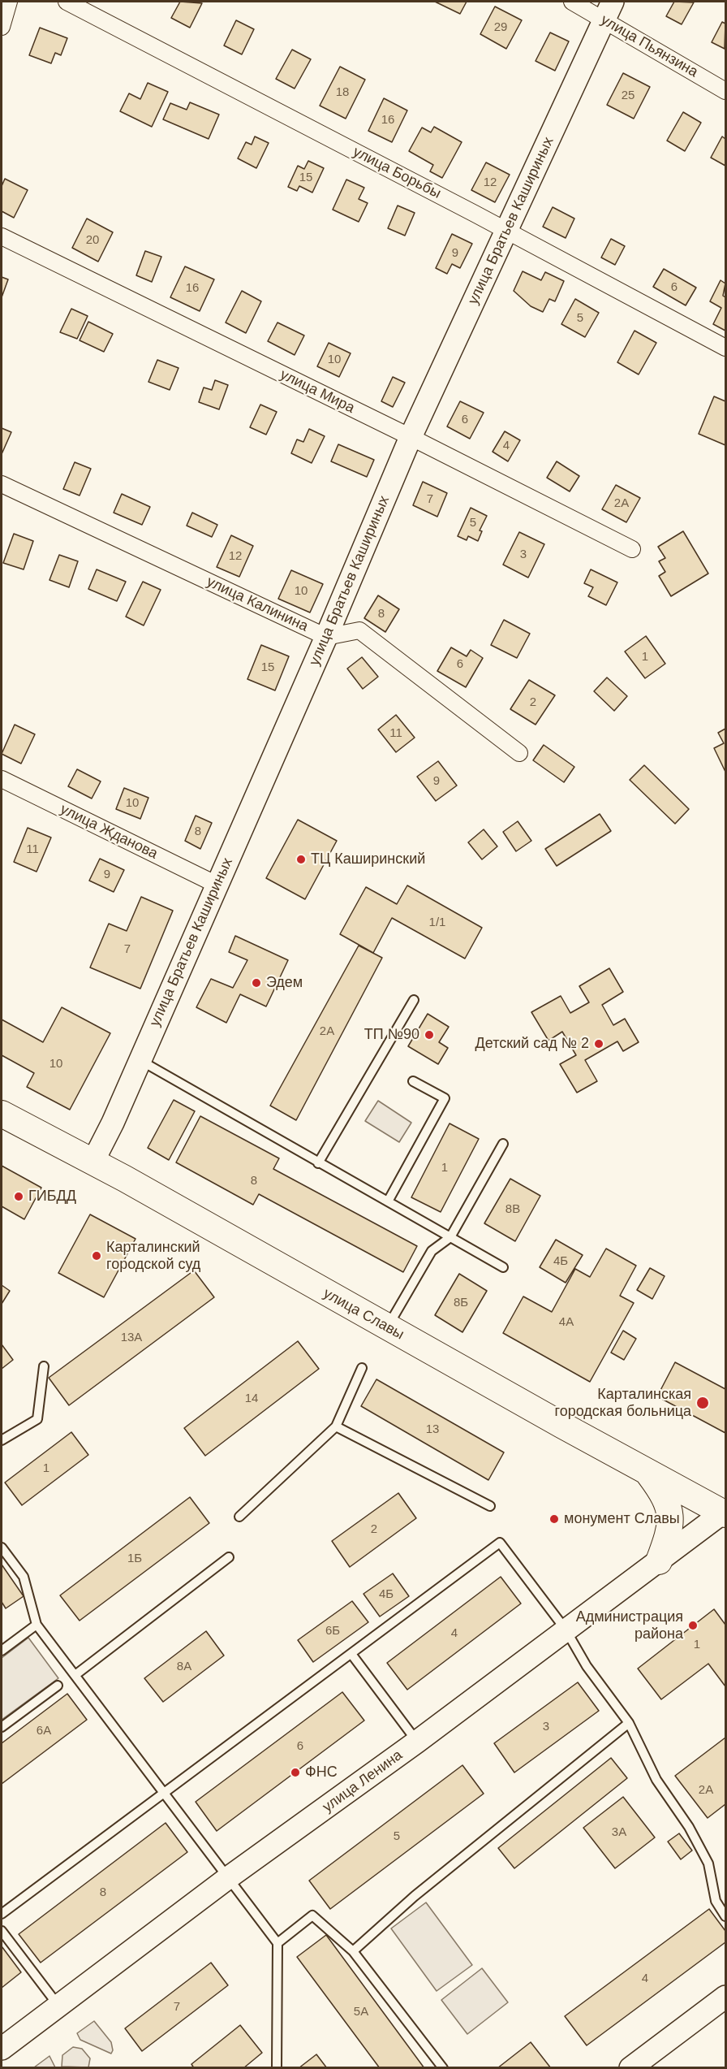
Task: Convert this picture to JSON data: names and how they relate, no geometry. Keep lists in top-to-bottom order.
{
  "streets": {
    "main road": ["улица Братьев Кашириных", "улица Славы", "улица Ленина"],
    "street": [
      "улица Пьянзина",
      "улица Борьбы",
      "улица Мира",
      "улица Калинина",
      "улица Жданова"
    ]
  },
  "crossings": [
    ["улица Пьянзина", "улица Братьев Кашириных"],
    ["улица Борьбы", "улица Братьев Кашириных"],
    ["улица Братьев Кашириных", "улица Мира"],
    ["улица Братьев Кашириных", "улица Калинина"],
    ["улица Братьев Кашириных", "улица Жданова"],
    ["улица Братьев Кашириных", "улица Славы"],
    ["улица Славы", "улица Ленина"]
  ],
  "places": [
    "ТЦ Каширинский",
    "Эдем",
    "ТП №90",
    "Детский сад № 2",
    "ГИБДД",
    "Карталинский городской суд",
    "Карталинская городская больница",
    "монумент Славы",
    "Администрация района",
    "ФНС"
  ],
  "house_numbers": [
    "29",
    "18",
    "25",
    "16",
    "15",
    "12",
    "20",
    "9",
    "6",
    "16",
    "5",
    "10",
    "6",
    "4",
    "7",
    "2А",
    "5",
    "3",
    "12",
    "10",
    "8",
    "1",
    "6",
    "15",
    "2",
    "11",
    "9",
    "10",
    "8",
    "11",
    "9",
    "1/1",
    "7",
    "2А",
    "10",
    "1",
    "8",
    "8В",
    "4Б",
    "8Б",
    "4А",
    "13А",
    "14",
    "13",
    "1",
    "2",
    "1Б",
    "4Б",
    "6Б",
    "4",
    "1",
    "8А",
    "3",
    "6А",
    "6",
    "2А",
    "3А",
    "5",
    "8",
    "4",
    "7",
    "5А"
  ]
}
